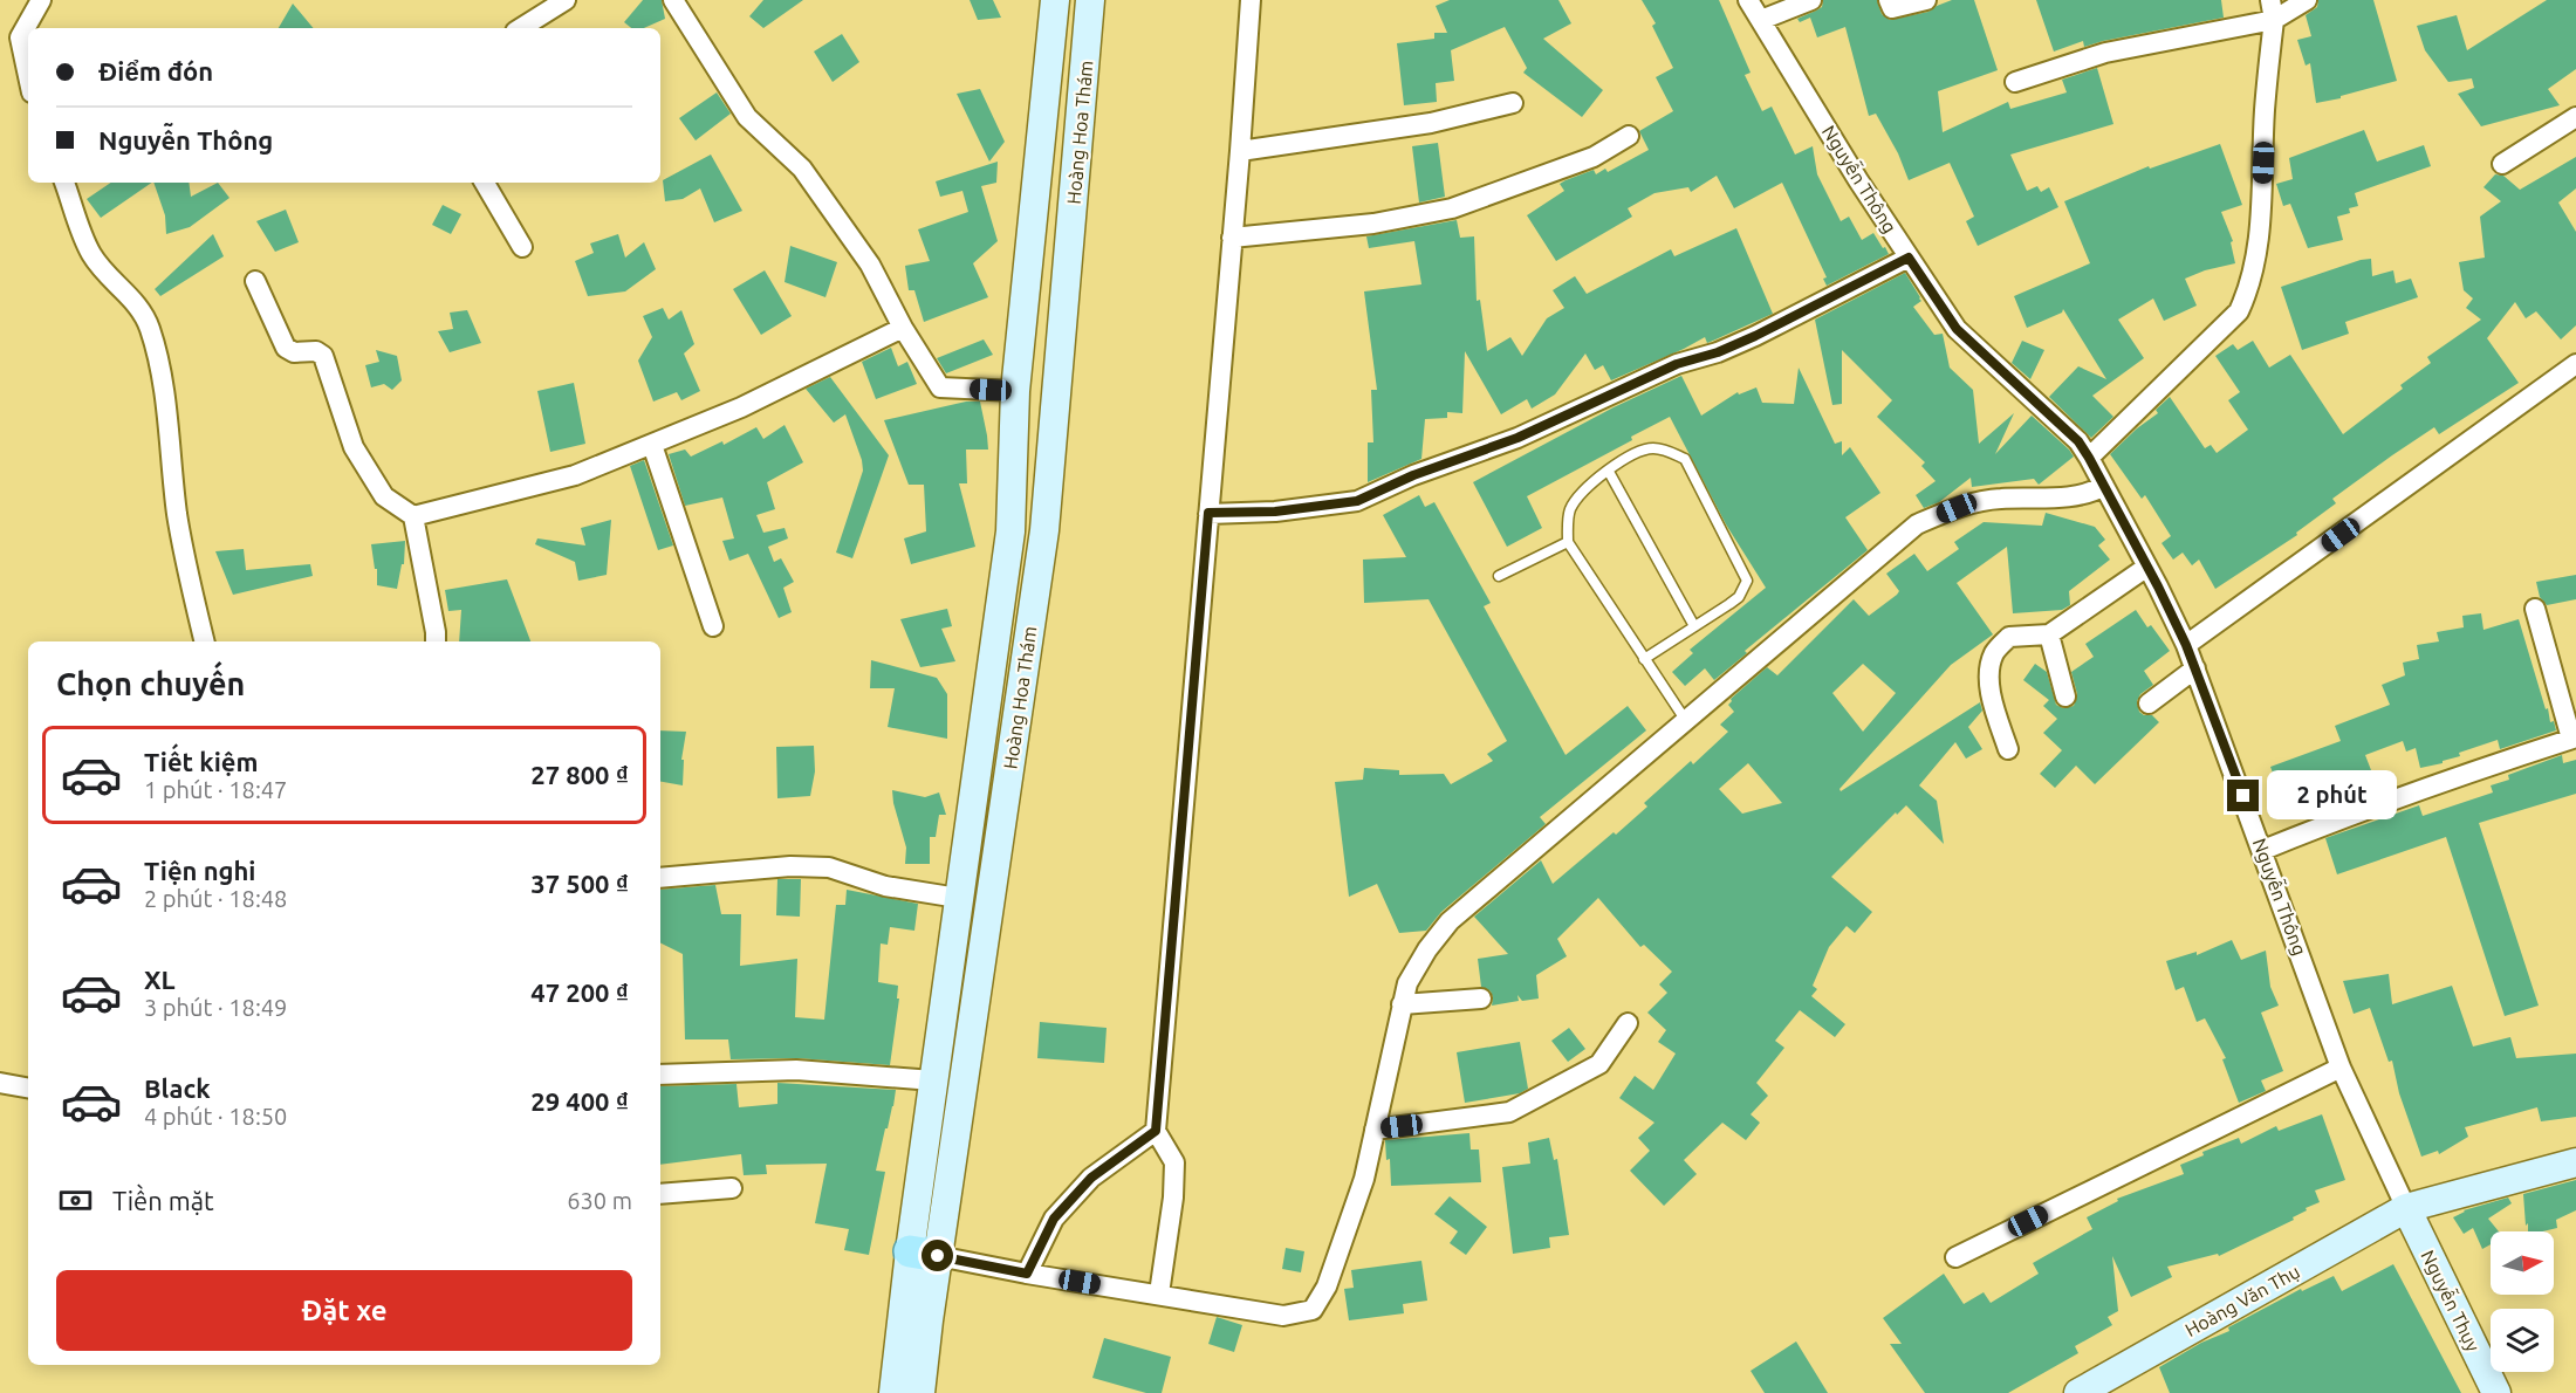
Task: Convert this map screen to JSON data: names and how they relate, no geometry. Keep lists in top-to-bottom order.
{
  "streets": {
    "main road": ["Hoàng Hoa Thám", "Hoàng Văn Thụ", "Nguyễn Thụy"],
    "street": ["Nguyễn Thông"]
  },
  "crossings": [
    ["Nguyễn Thông", "Hoàng Văn Thụ"],
    ["Nguyễn Thông", "Nguyễn Thụy"],
    ["Hoàng Văn Thụ", "Nguyễn Thụy"]
  ],
  "north": "right",
  "page": {
    "banner": ["Điểm đón", "Nguyễn Thông"],
    "heading": "Chọn chuyến",
    "list": [
      {
        "name": "Tiết kiệm",
        "note": "1 phút · 18:47",
        "value": "27 800 ₫"
      },
      {
        "name": "Tiện nghi",
        "note": "2 phút · 18:48",
        "value": "37 500 ₫"
      },
      {
        "name": "XL",
        "note": "3 phút · 18:49",
        "value": "47 200 ₫"
      },
      {
        "name": "Black",
        "note": "4 phút · 18:50",
        "value": "29 400 ₫"
      }
    ],
    "bubble": "2 phút",
    "pay": ["Tiền mặt", "630 m"],
    "buttons": "Đặt xe"
  }
}
